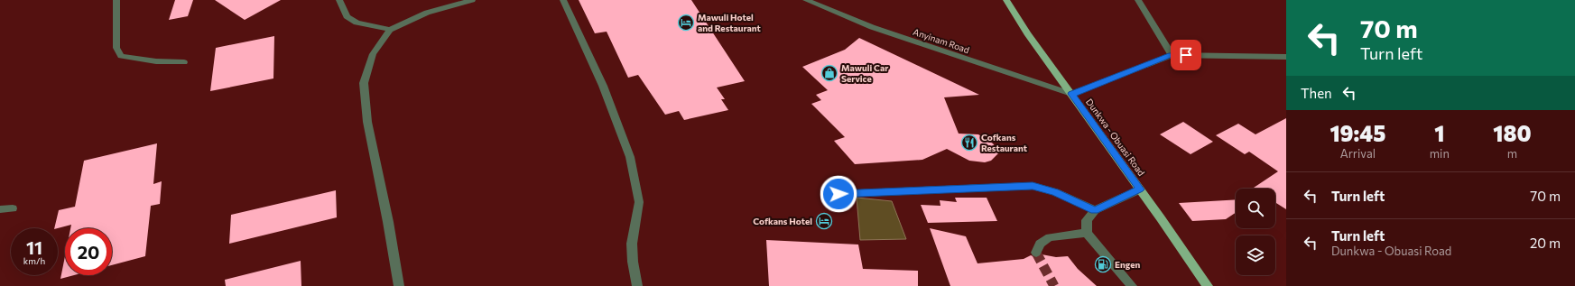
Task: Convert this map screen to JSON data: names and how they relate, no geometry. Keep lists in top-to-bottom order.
{
  "streets": {
    "main road": ["Dunkwa - Obuasi Road"],
    "street": ["Anyinam Road"]
  },
  "crossings": [
    ["Anyinam Road", "Dunkwa - Obuasi Road"]
  ],
  "places": {
    "hotel": ["Mawuli Hotel and Restaurant", "Cofkans Hotel"],
    "shop": ["Mawuli Car Service"],
    "restaurant": ["Cofkans Restaurant"],
    "fuel station": ["Engen"]
  },
  "page": {
    "turn": ["70 m", "Turn left"],
    "then": "Then",
    "eta": [
      "19:45",
      "Arrival",
      "1",
      "min",
      "180",
      "m"
    ],
    "list": [
      {
        "name": "Turn left",
        "value": "70 m"
      },
      {
        "name": "Turn left",
        "note": "Dunkwa - Obuasi Road",
        "value": "20 m"
      }
    ],
    "speed": "11 km/h",
    "limit": "20"
  }
}
